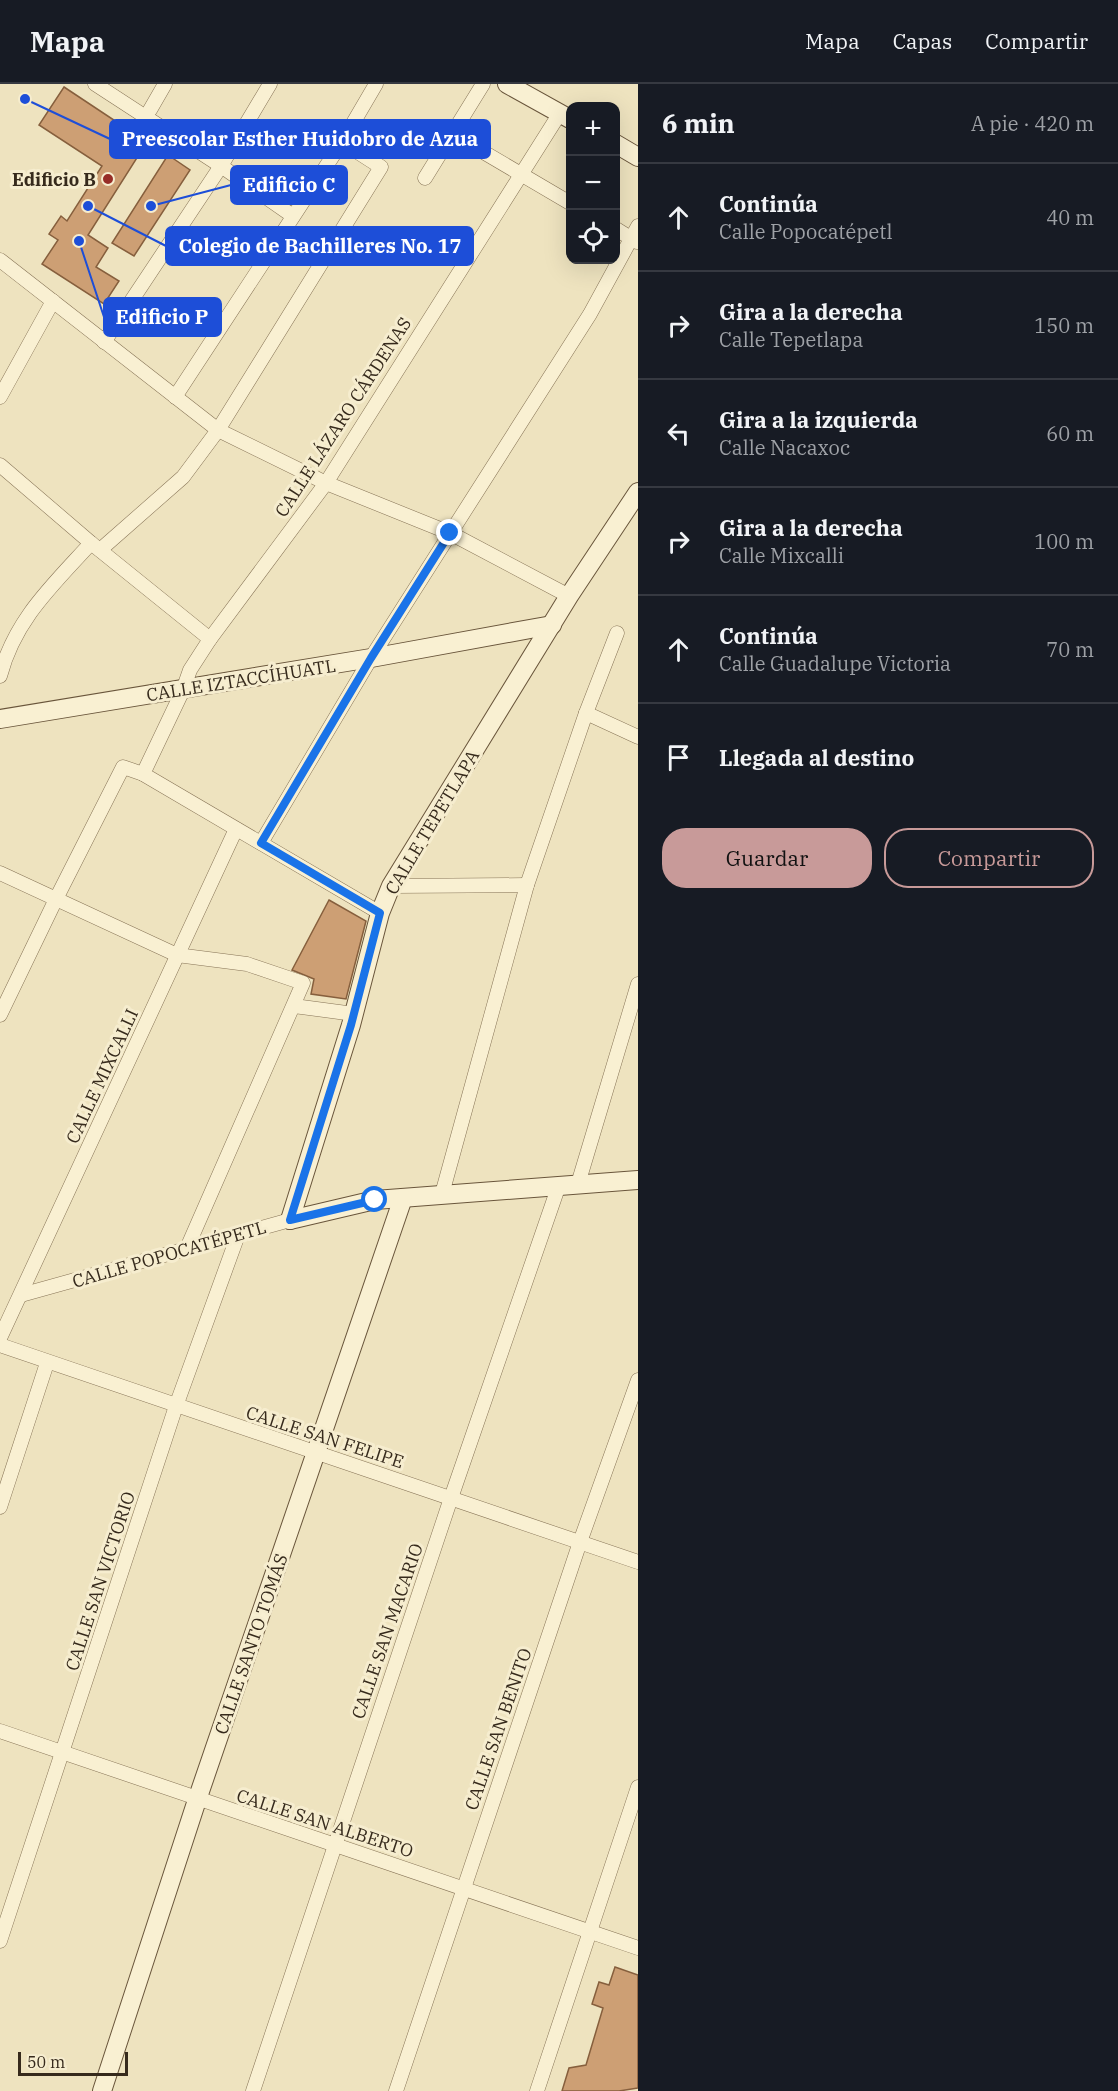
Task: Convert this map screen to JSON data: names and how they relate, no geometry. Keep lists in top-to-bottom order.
{
  "streets": {
    "street": [
      "CALLE LÁZARO CÁRDENAS",
      "CALLE IZTACCÍHUATL",
      "CALLE TEPETLAPA",
      "CALLE MIXCALLI",
      "CALLE POPOCATÉPETL",
      "CALLE SAN FELIPE",
      "CALLE SAN VICTORIO",
      "CALLE SAN MACARIO",
      "CALLE SANTO TOMÁS",
      "CALLE SAN BENITO",
      "CALLE SAN ALBERTO"
    ]
  },
  "crossings": [
    ["CALLE LÁZARO CÁRDENAS", "CALLE IZTACCÍHUATL"],
    ["CALLE IZTACCÍHUATL", "CALLE TEPETLAPA"],
    ["CALLE TEPETLAPA", "CALLE POPOCATÉPETL"],
    ["CALLE MIXCALLI", "CALLE POPOCATÉPETL"],
    ["CALLE POPOCATÉPETL", "CALLE SAN VICTORIO"],
    ["CALLE POPOCATÉPETL", "CALLE SAN MACARIO"],
    ["CALLE POPOCATÉPETL", "CALLE SANTO TOMÁS"],
    ["CALLE SAN FELIPE", "CALLE SAN VICTORIO"],
    ["CALLE SAN FELIPE", "CALLE SAN MACARIO"],
    ["CALLE SAN FELIPE", "CALLE SANTO TOMÁS"],
    ["CALLE SAN FELIPE", "CALLE SAN BENITO"],
    ["CALLE SAN VICTORIO", "CALLE SAN ALBERTO"],
    ["CALLE SAN MACARIO", "CALLE SAN ALBERTO"],
    ["CALLE SANTO TOMÁS", "CALLE SAN ALBERTO"],
    ["CALLE SAN BENITO", "CALLE SAN ALBERTO"]
  ],
  "places": [
    "Preescolar Esther Huidobro de Azua",
    "Edificio B",
    "Colegio de Bachilleres No. 17",
    "Edificio C",
    "Edificio P"
  ],
  "scale_bar": "50 m",
  "page": {
    "header": "Mapa",
    "nav": ["Mapa", "Capas", "Compartir"],
    "heading": ["6 min", "A pie · 420 m"],
    "map_buttons": ["+", "−"],
    "list": [
      ["Continúa", "Calle Popocatépetl", "40 m"],
      ["Gira a la derecha", "Calle Tepetlapa", "150 m"],
      ["Gira a la izquierda", "Calle Nacaxoc", "60 m"],
      ["Gira a la derecha", "Calle Mixcalli", "100 m"],
      ["Continúa", "Calle Guadalupe Victoria", "70 m"],
      "Llegada al destino"
    ],
    "buttons": ["Guardar", "Compartir"],
    "scale": "50 m"
  }
}
